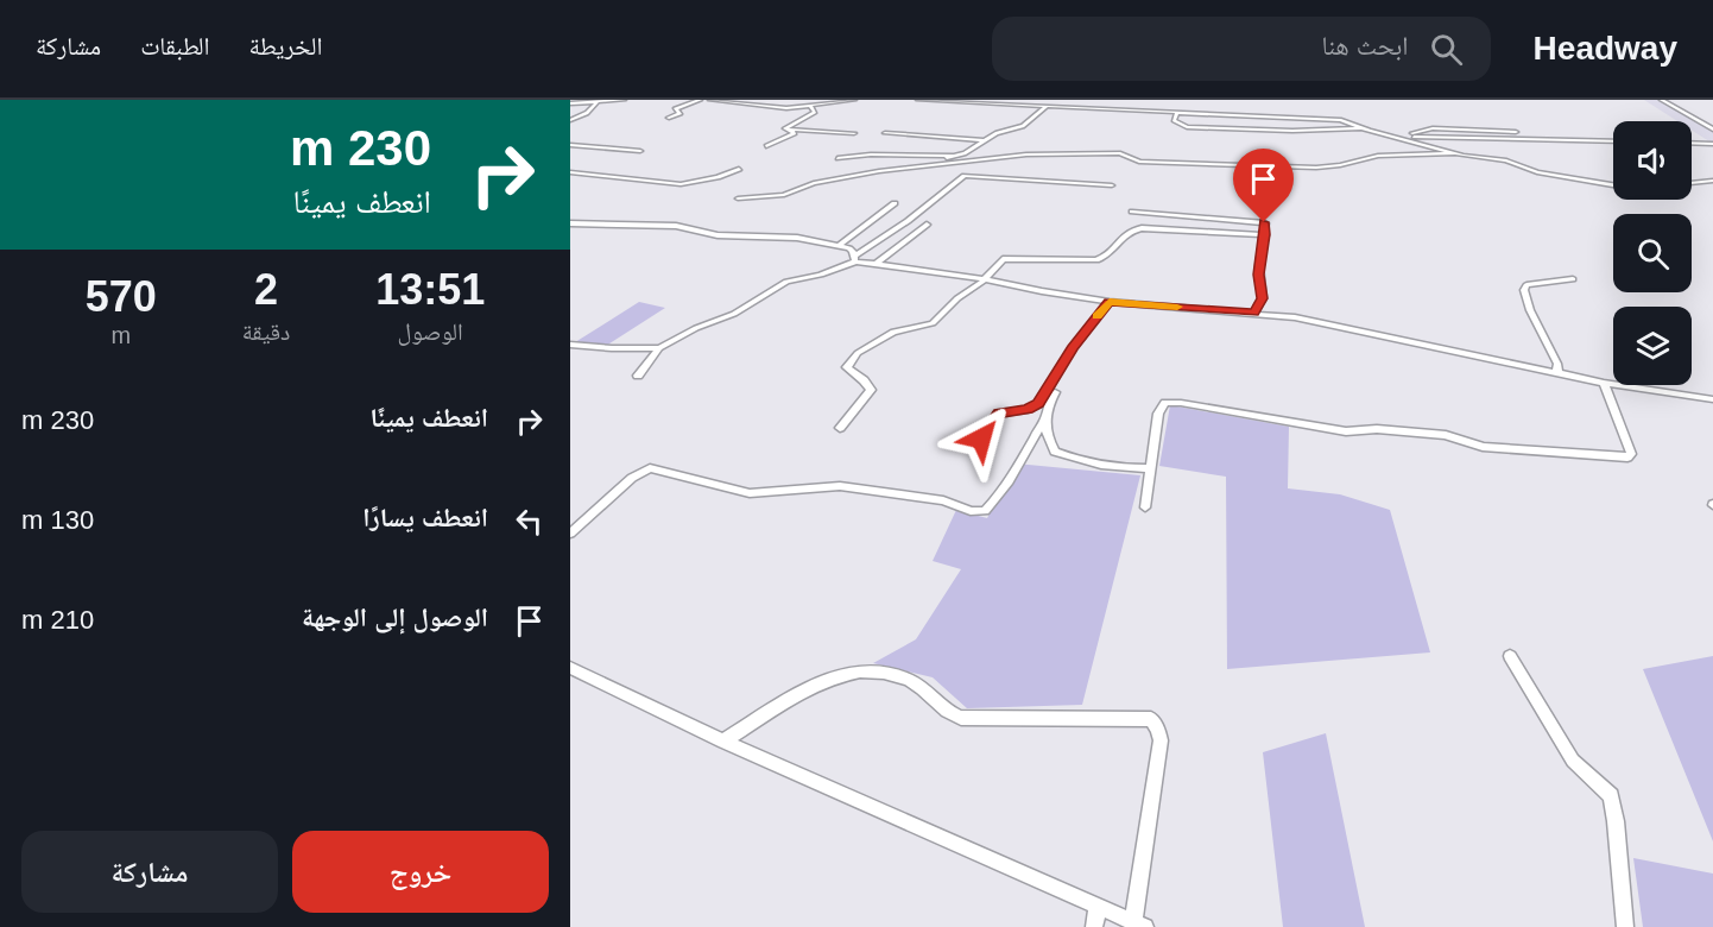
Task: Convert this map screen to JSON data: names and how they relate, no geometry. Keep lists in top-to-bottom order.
{
  "page": {
    "header": "Headway",
    "search": "ابحث هنا",
    "nav": ["الخريطة", "الطبقات", "مشاركة"],
    "turn": ["230 m", "انعطف يمينًا"],
    "eta": [
      "13:51",
      "الوصول",
      "2",
      "دقيقة",
      "570",
      "m"
    ],
    "list": [
      {
        "name": "انعطف يمينًا",
        "value": "230 m"
      },
      {
        "name": "انعطف يسارًا",
        "value": "130 m"
      },
      {
        "name": "الوصول إلى الوجهة",
        "value": "210 m"
      }
    ],
    "buttons": ["خروج", "مشاركة"]
  }
}
